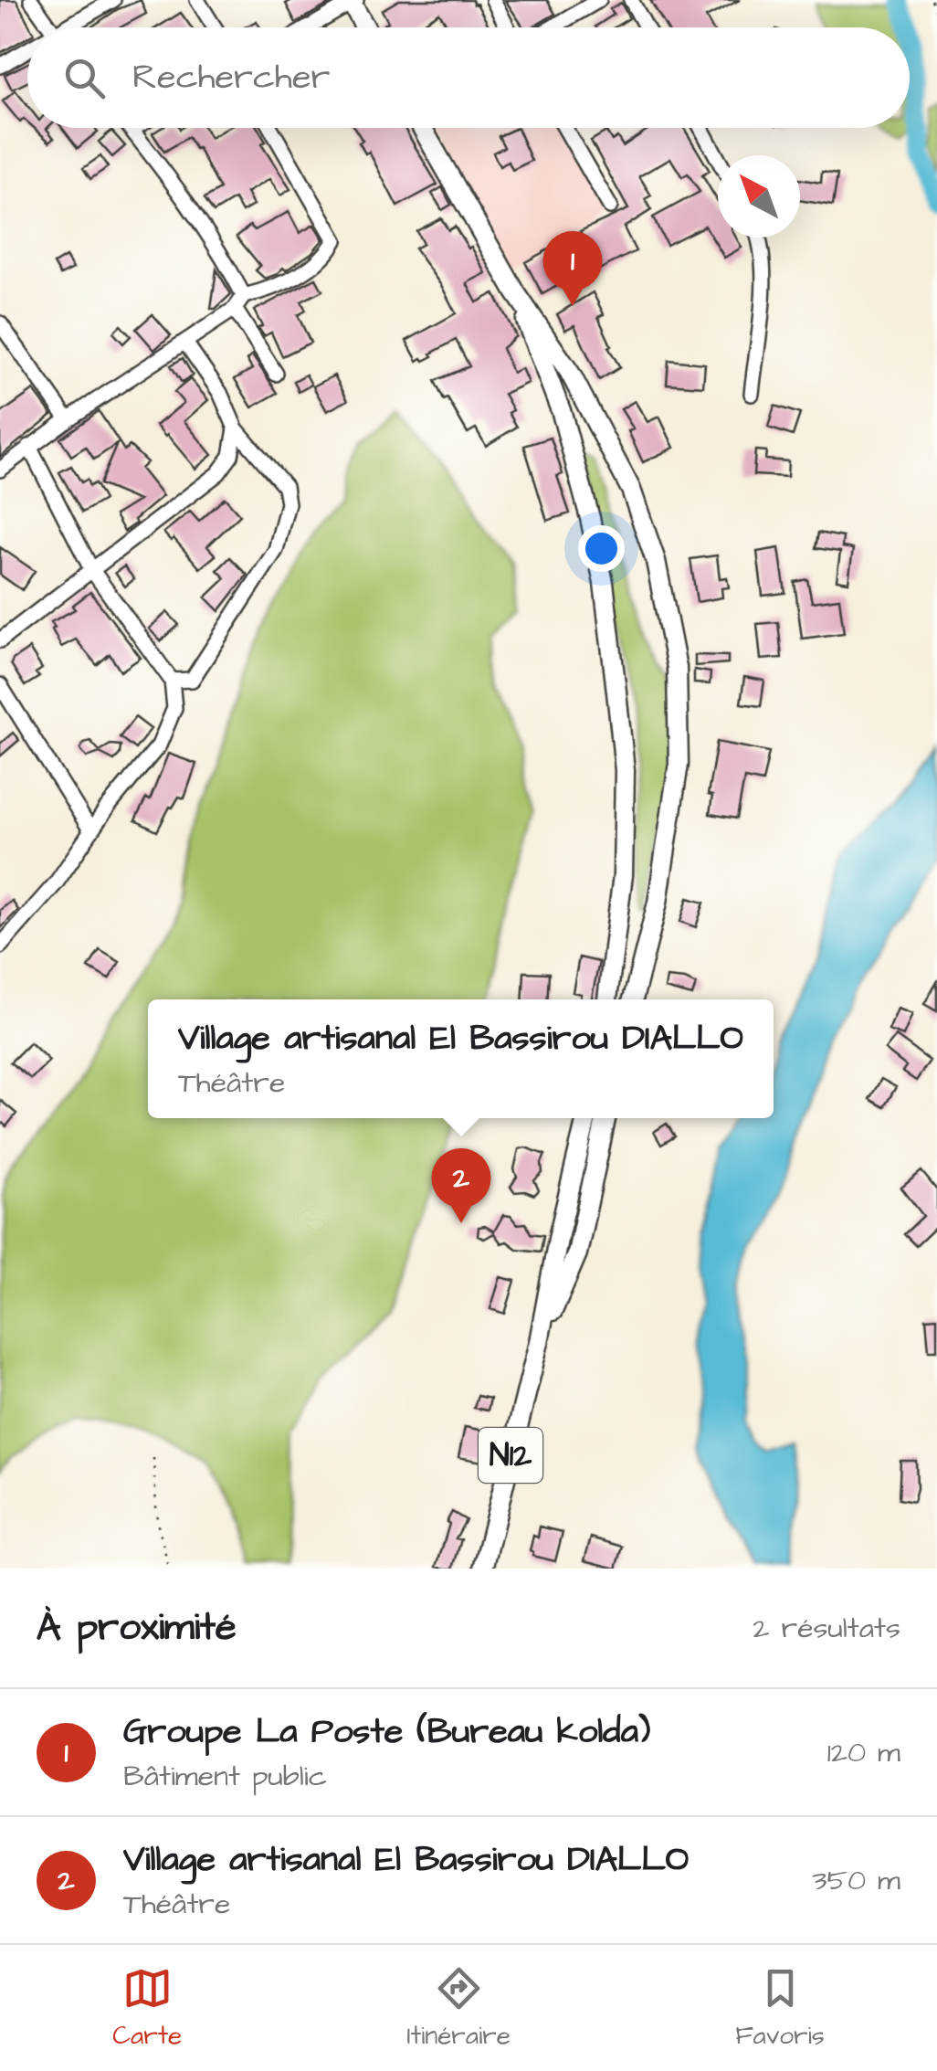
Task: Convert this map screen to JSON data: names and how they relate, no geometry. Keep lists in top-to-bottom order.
{
  "streets": {
    "main road": ["N12"]
  },
  "north": "top left",
  "page": {
    "search": "Rechercher",
    "pins": ["1", "2"],
    "popup": ["Village artisanal El Bassirou DIALLO", "Théâtre"],
    "heading": ["À proximité", "2 résultats"],
    "list": [
      {
        "mark": "1",
        "name": "Groupe La Poste (Bureau kolda)",
        "note": "Bâtiment public",
        "value": "120 m"
      },
      {
        "mark": "2",
        "name": "Village artisanal El Bassirou DIALLO",
        "note": "Théâtre",
        "value": "350 m"
      }
    ],
    "nav": ["Carte", "Itinéraire", "Favoris"]
  }
}
